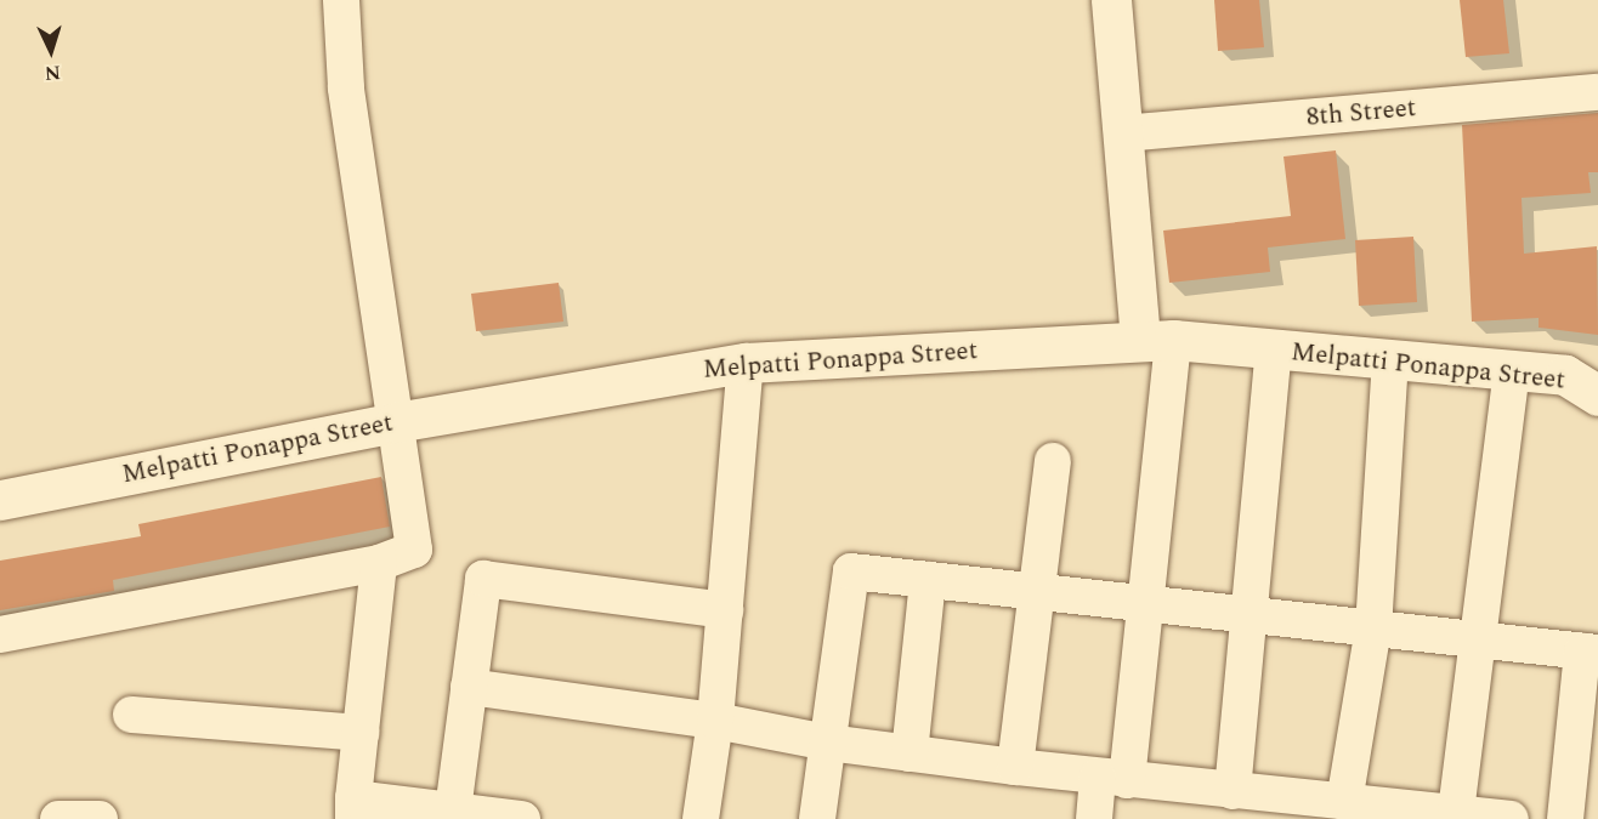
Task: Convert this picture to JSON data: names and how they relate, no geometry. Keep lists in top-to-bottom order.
{
  "streets": {
    "main road": ["Melpatti Ponappa Street"],
    "street": ["8th Street"]
  },
  "north": "bottom"
}
